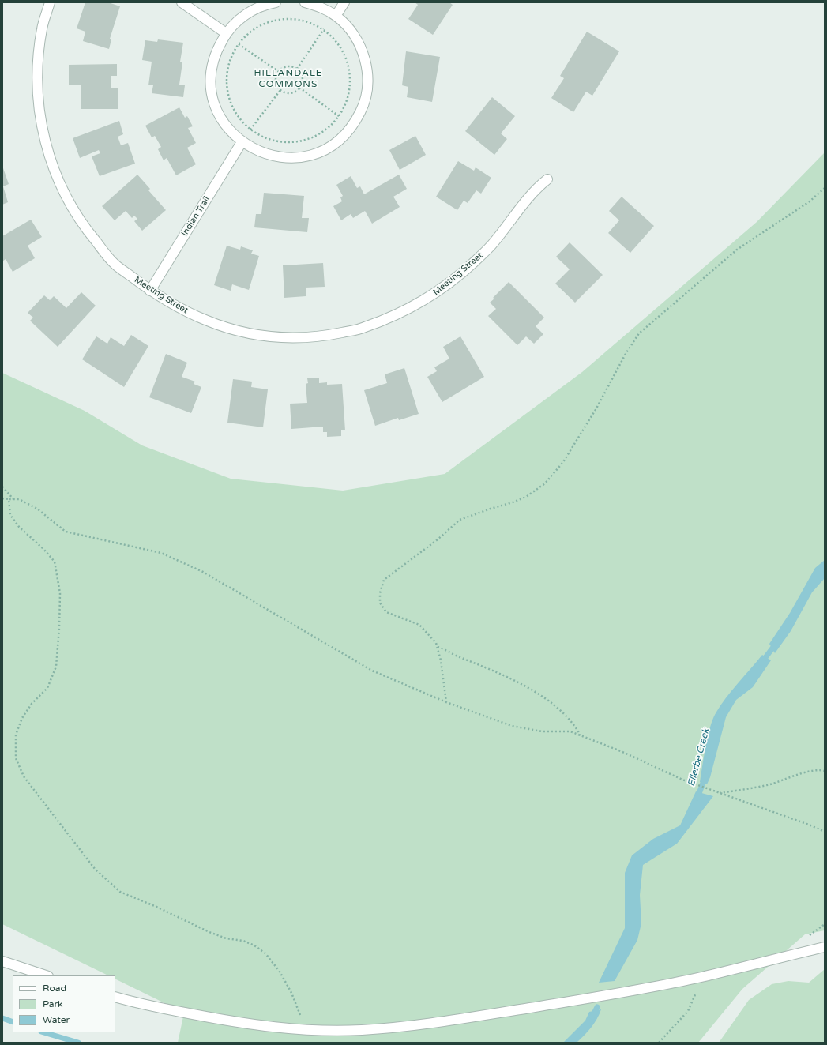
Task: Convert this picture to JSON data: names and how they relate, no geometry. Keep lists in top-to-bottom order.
{
  "streets": {
    "street": ["Indian Trail", "Meeting Street"]
  },
  "crossings": [
    ["Indian Trail", "Meeting Street"]
  ],
  "districts": ["HILLANDALE COMMONS"],
  "water": ["Ellerbe Creek"],
  "legend": ["Road", "Park", "Water"]
}
